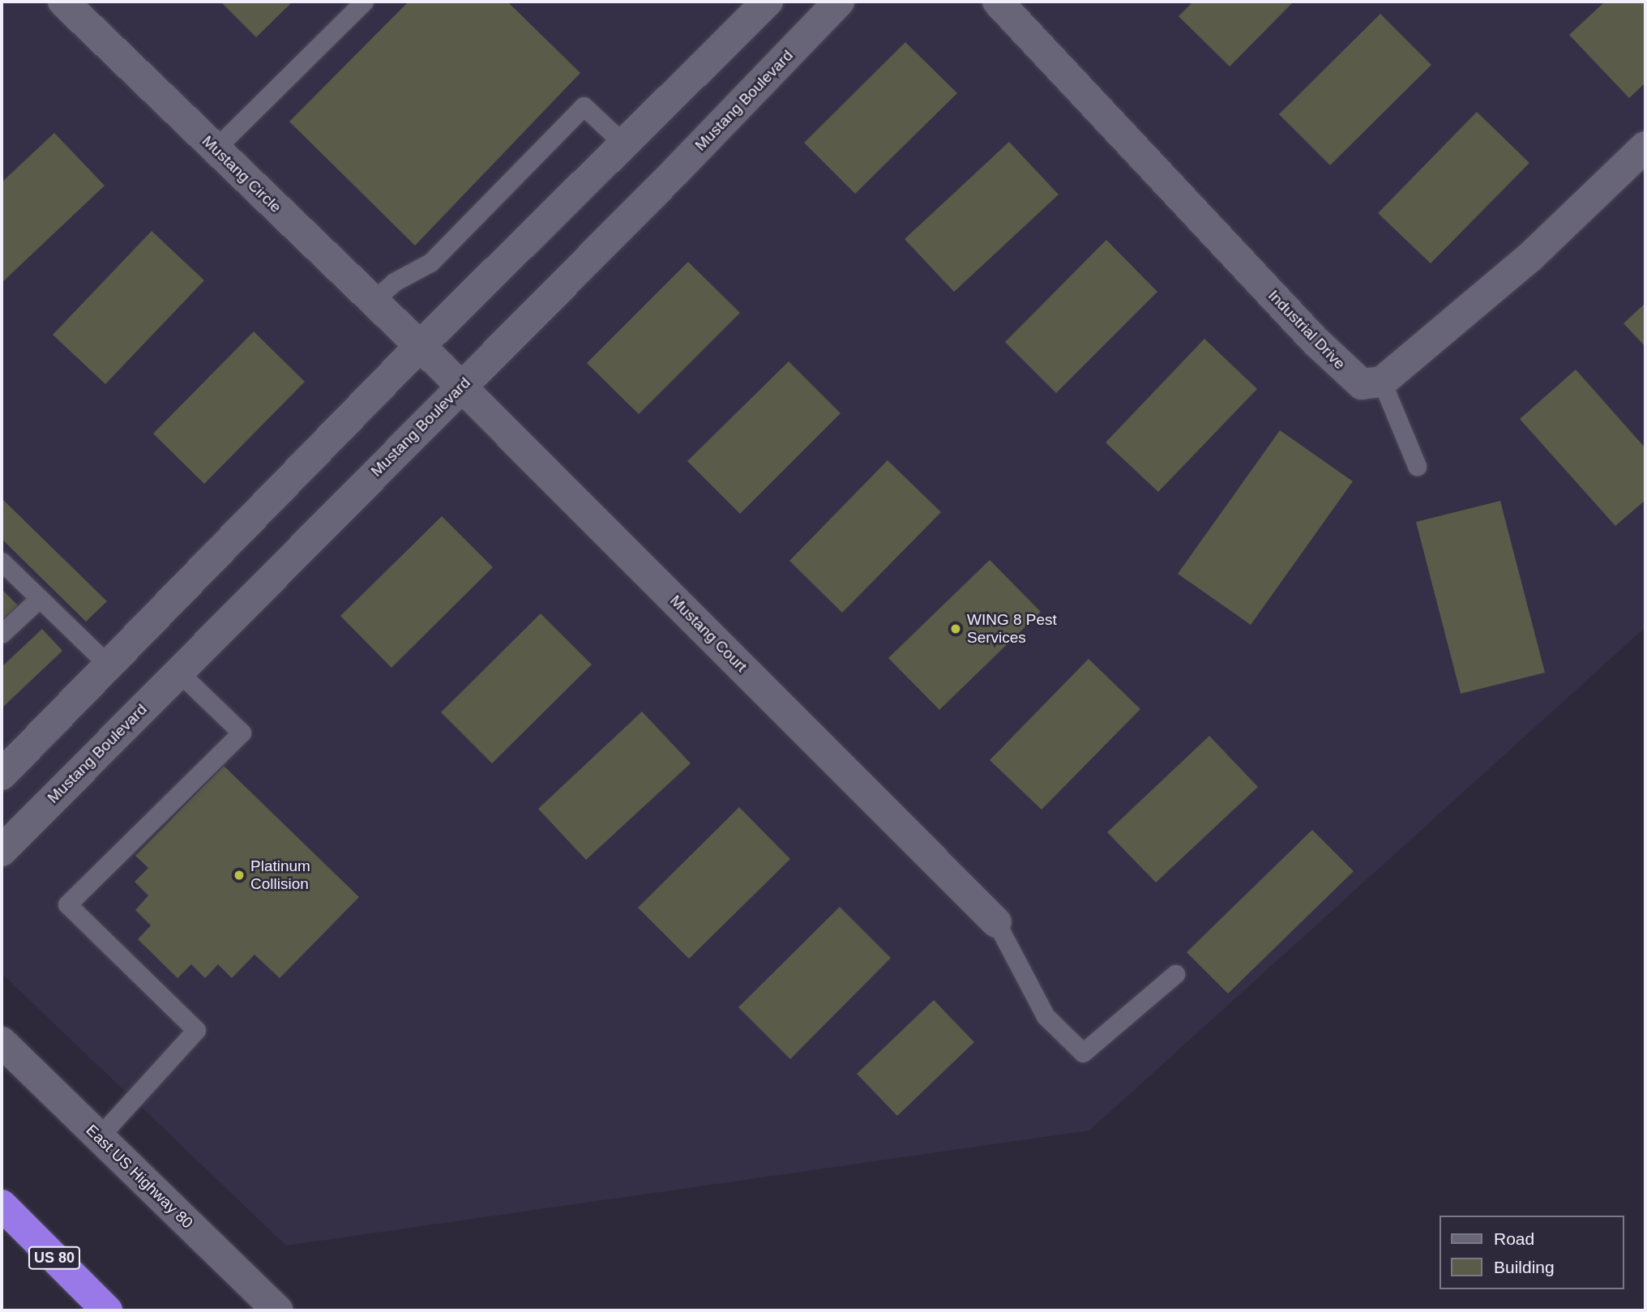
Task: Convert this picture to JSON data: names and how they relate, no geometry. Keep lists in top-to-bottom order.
{
  "streets": {
    "highway": ["US 80"],
    "street": [
      "Mustang Boulevard",
      "Mustang Circle",
      "Industrial Drive",
      "Mustang Court",
      "East US Highway 80"
    ]
  },
  "crossings": [
    ["Mustang Boulevard", "Mustang Court"],
    ["Mustang Circle", "Mustang Court"]
  ],
  "places": ["WING 8 Pest Services", "Platinum Collision"],
  "legend": ["Road", "Building"]
}
